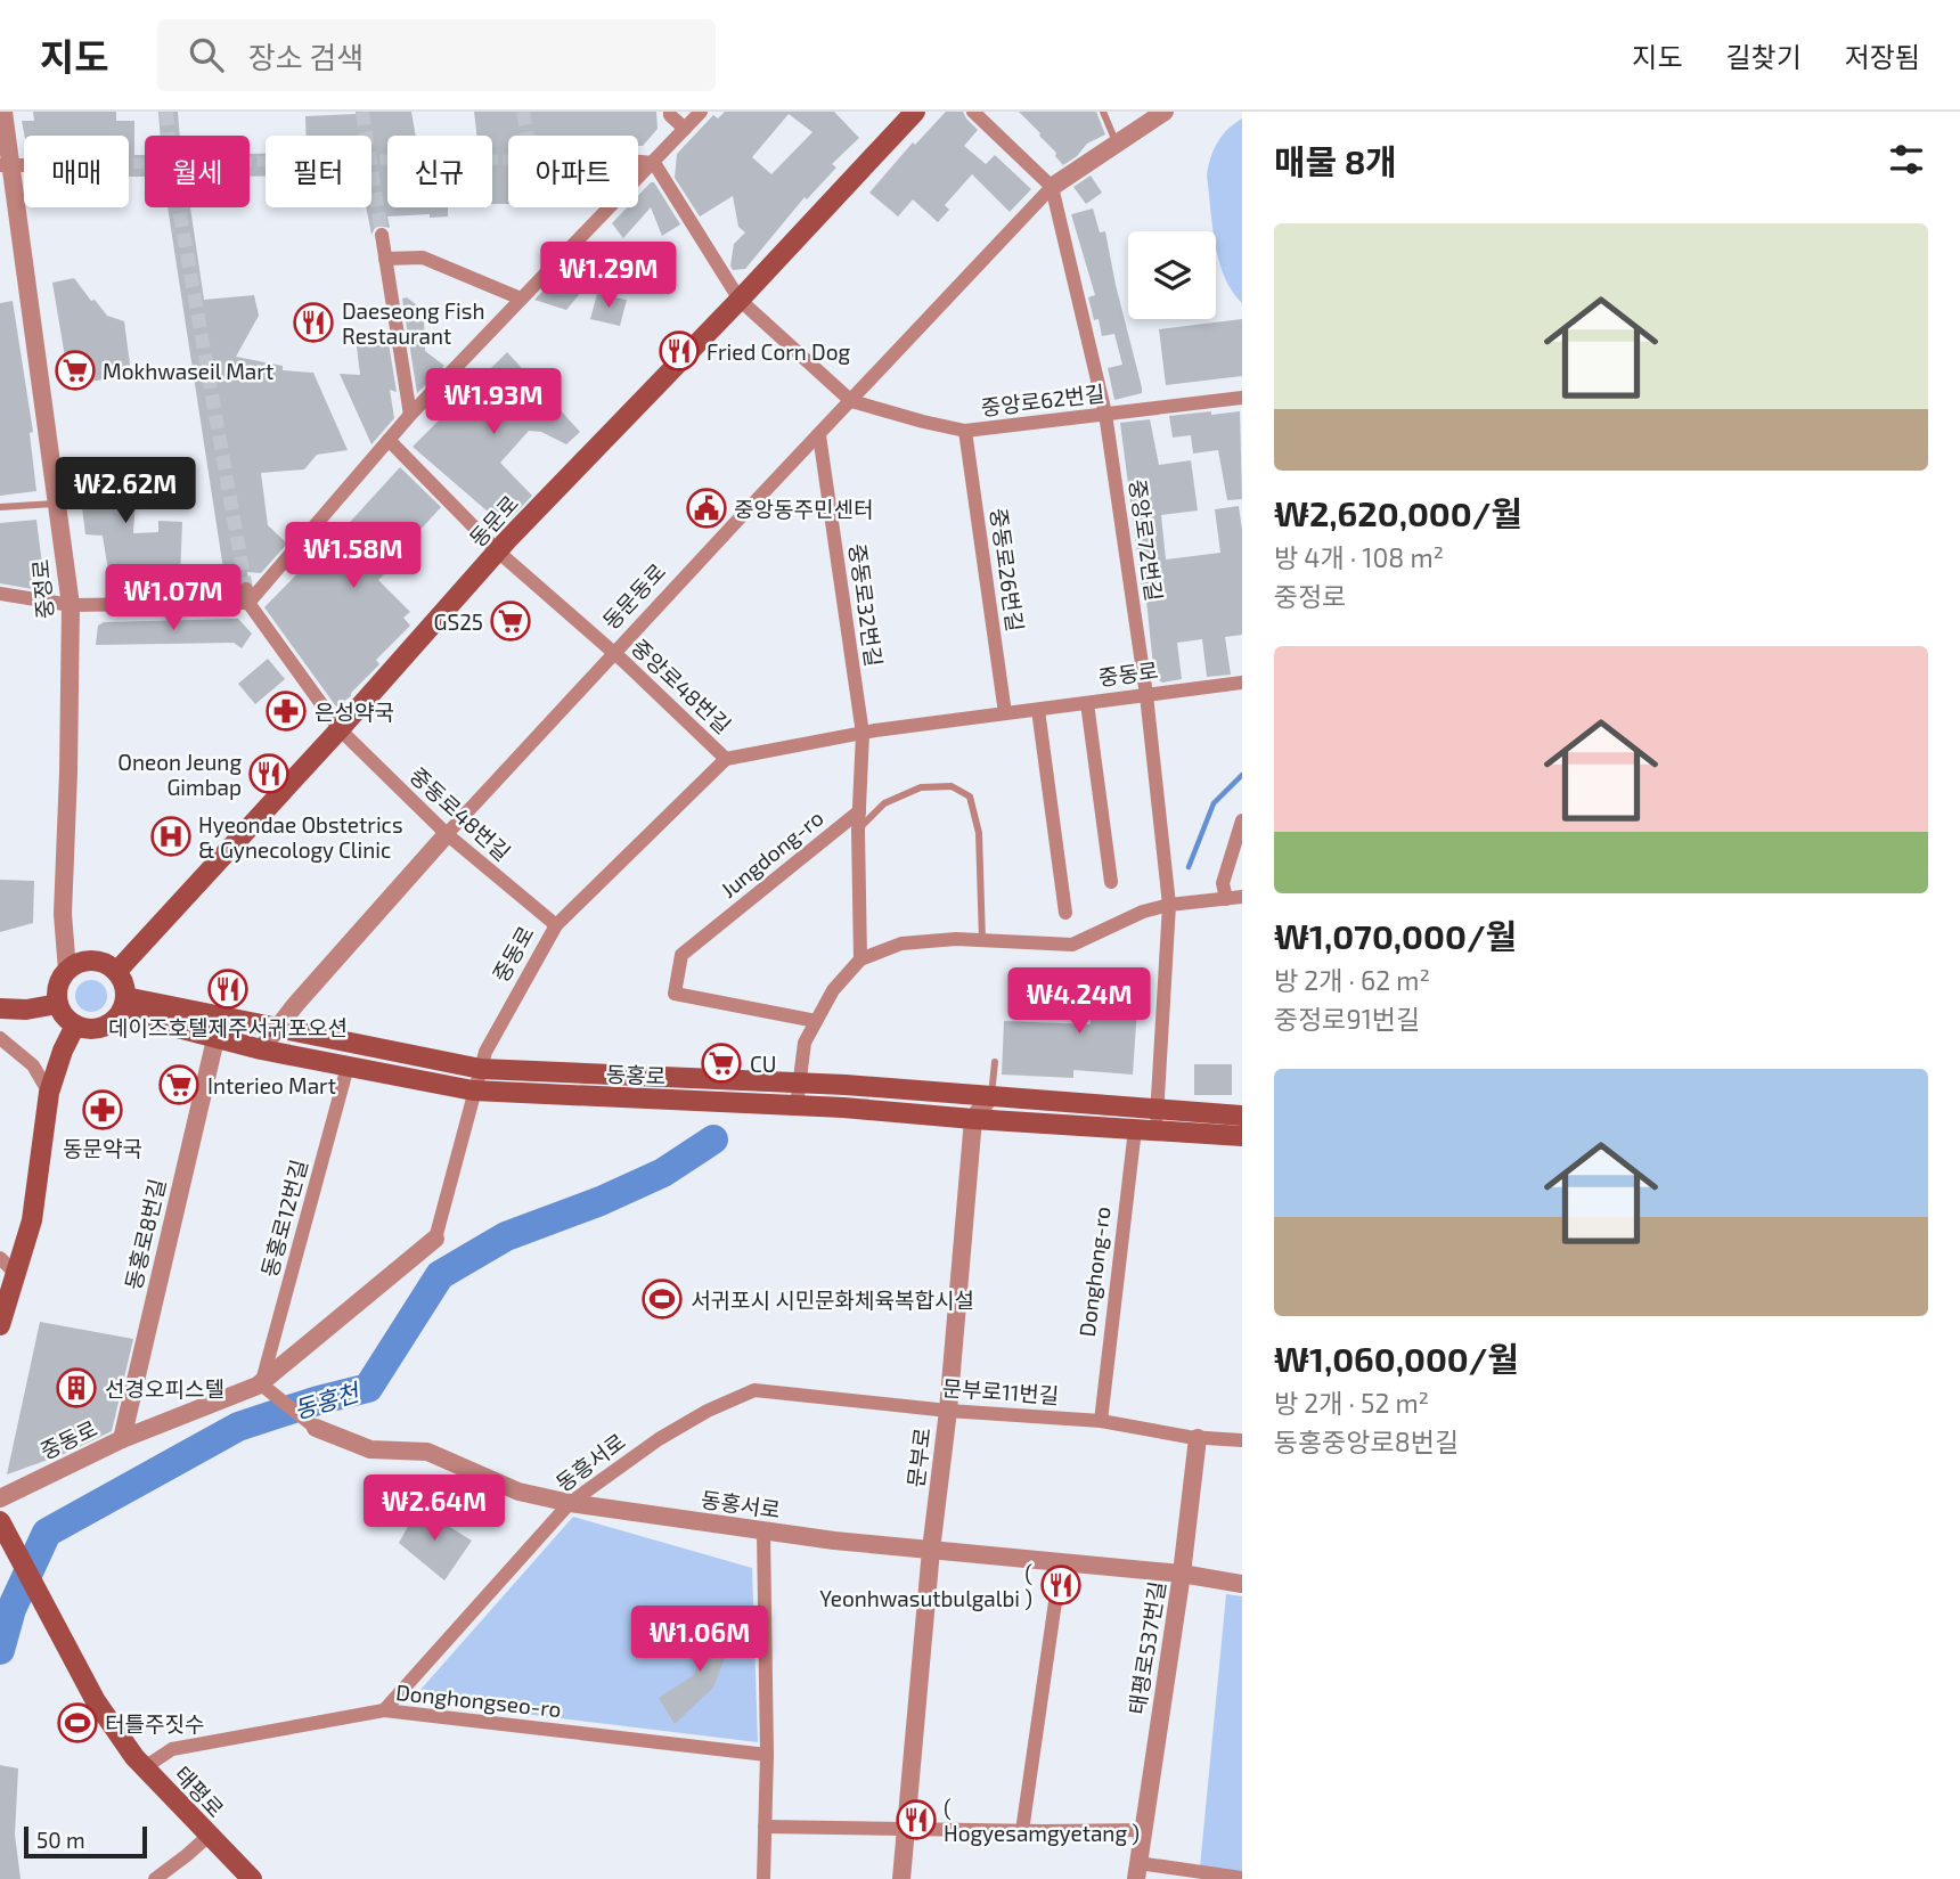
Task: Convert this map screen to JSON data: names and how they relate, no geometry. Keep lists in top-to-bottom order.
{
  "streets": {
    "main road": ["동문로", "동홍로", "태평로"],
    "street": [
      "중앙로62번길",
      "중앙로72번길",
      "중동로26번길",
      "중정로",
      "동문동로",
      "중동로32번길",
      "중동로",
      "중앙로48번길",
      "중동로48번길",
      "Jungdong-ro",
      "동홍로12번길",
      "동홍로8번길",
      "Donghong-ro",
      "문부로11번길",
      "문부로",
      "동흥서로",
      "동홍서로",
      "태평로537번길",
      "Donghongseo-ro"
    ]
  },
  "crossings": [
    ["중앙로62번길", "중앙로72번길"],
    ["중앙로62번길", "중동로26번길"],
    ["중앙로62번길", "동문동로"],
    ["동문로", "중정로"],
    ["동문로", "중앙로48번길"],
    ["동문로", "중동로48번길"],
    ["동문로", "동홍로"],
    ["중앙로72번길", "동문동로"],
    ["중앙로72번길", "중동로"],
    ["중앙로72번길", "동홍로"],
    ["중동로26번길", "중동로"],
    ["중정로", "동홍로"],
    ["동문동로", "중동로32번길"],
    ["동문동로", "중앙로48번길"],
    ["동문동로", "중동로48번길"],
    ["동문동로", "동홍로"],
    ["중동로32번길", "중동로"],
    ["중동로", "중앙로48번길"],
    ["중동로", "중동로48번길"],
    ["중동로", "동홍로"],
    ["중동로", "동홍로12번길"],
    ["중동로", "동홍로8번길"],
    ["중동로", "동홍서로"],
    ["동홍로", "동홍로12번길"],
    ["동홍로", "동홍로8번길"],
    ["동홍로", "Donghong-ro"],
    ["동홍로", "문부로"],
    ["동홍로12번길", "동홍서로"],
    ["Donghong-ro", "문부로11번길"],
    ["문부로11번길", "문부로"],
    ["문부로11번길", "동흥서로"],
    ["문부로11번길", "태평로537번길"],
    ["문부로", "동홍서로"],
    ["동흥서로", "동홍서로"],
    ["동흥서로", "Donghongseo-ro"],
    ["동홍서로", "태평로537번길"],
    ["Donghongseo-ro", "태평로"]
  ],
  "water": ["동홍천"],
  "places": {
    "restaurant": [
      "Daeseong Fish Restaurant",
      "Fried Corn Dog",
      "Oneon Jeung Gimbap",
      "데이즈호텔제주서귀포오션",
      "( Yeonhwasutbulgalbi )",
      "( Hogyesamgyetang )"
    ],
    "supermarket": [
      "Mokhwaseil Mart",
      "GS25",
      "CU",
      "Interieo Mart"
    ],
    "public building": ["중앙동주민센터"],
    "pharmacy": ["은성약국", "동문약국"],
    "hospital": ["Hyeondae Obstetrics & Gynecology Clinic"],
    "sports": ["서귀포시 시민문화체육복합시설", "터틀주짓수"],
    "building": ["선경오피스텔"]
  },
  "scale_bar": "50 m",
  "page": {
    "header": "지도",
    "search": "장소 검색",
    "nav": ["지도", "길찾기", "저장됨"],
    "heading": "매물 8개",
    "chip": [
      "매매",
      "월세",
      "필터",
      "신규",
      "아파트"
    ],
    "list": [
      {
        "name": "₩2,620,000/월",
        "note": "방 4개 · 108 m² · 중정로"
      },
      {
        "name": "₩1,070,000/월",
        "note": "방 2개 · 62 m² · 중정로91번길"
      },
      {
        "name": "₩1,060,000/월",
        "note": "방 2개 · 52 m² · 동홍중앙로8번길"
      }
    ],
    "price": [
      "₩1.29M",
      "₩1.93M",
      "₩2.62M",
      "₩1.58M",
      "₩1.07M",
      "₩4.24M",
      "₩2.64M",
      "₩1.06M"
    ],
    "scale": "50 m"
  }
}
